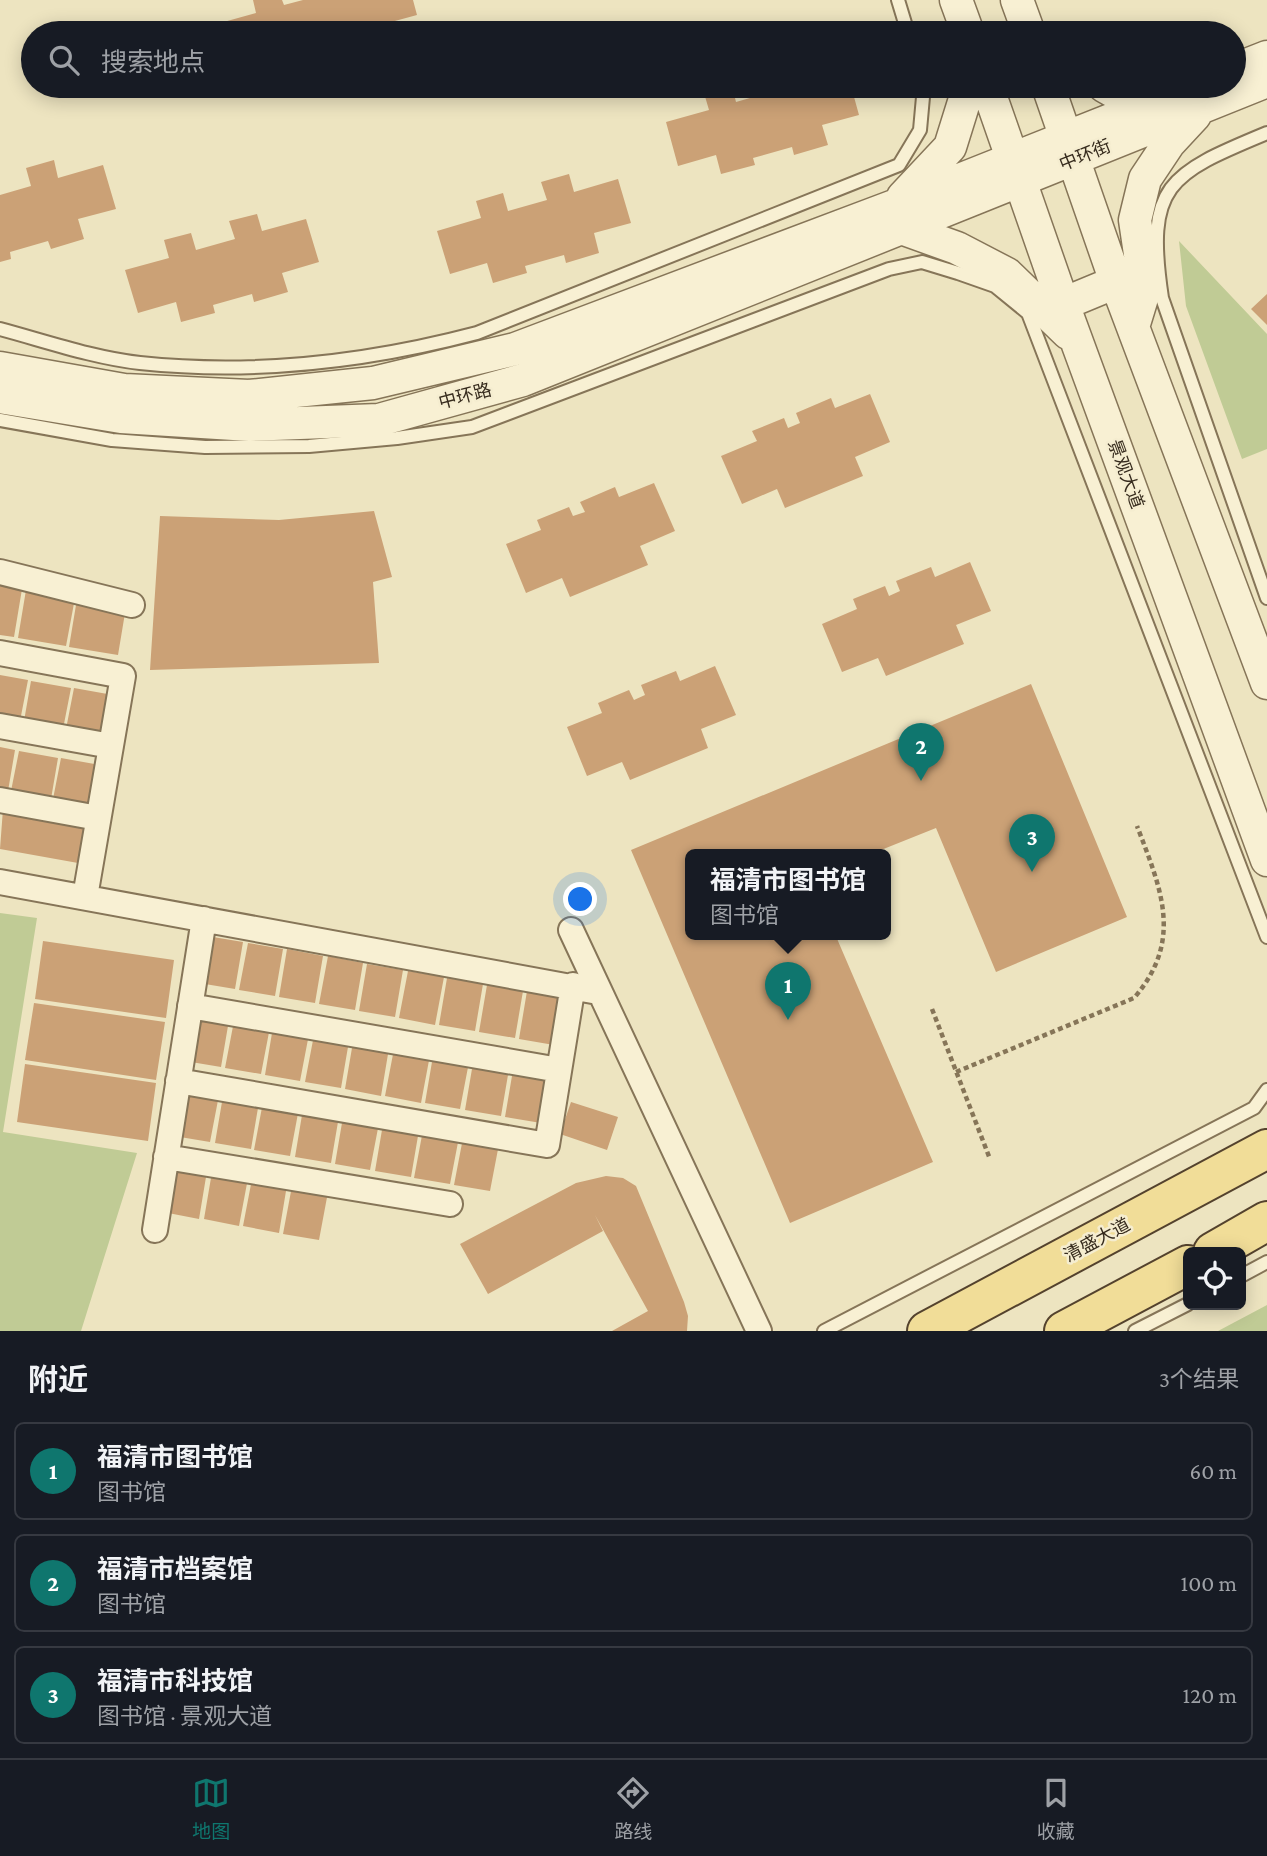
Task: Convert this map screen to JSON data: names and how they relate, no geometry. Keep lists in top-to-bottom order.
{
  "streets": {
    "main road": ["清盛大道"],
    "street": ["中环街", "中环路", "景观大道"]
  },
  "crossings": [
    ["中环街", "中环路"],
    ["中环街", "景观大道"]
  ],
  "page": {
    "search": "搜索地点",
    "pins": ["2", "3", "1"],
    "popup": ["福清市图书馆", "图书馆"],
    "heading": ["附近", "3个结果"],
    "list": [
      {
        "mark": "1",
        "name": "福清市图书馆",
        "note": "图书馆",
        "value": "60 m"
      },
      {
        "mark": "2",
        "name": "福清市档案馆",
        "note": "图书馆",
        "value": "100 m"
      },
      {
        "mark": "3",
        "name": "福清市科技馆",
        "note": "图书馆 · 景观大道",
        "value": "120 m"
      }
    ],
    "nav": ["地图", "路线", "收藏"]
  }
}
